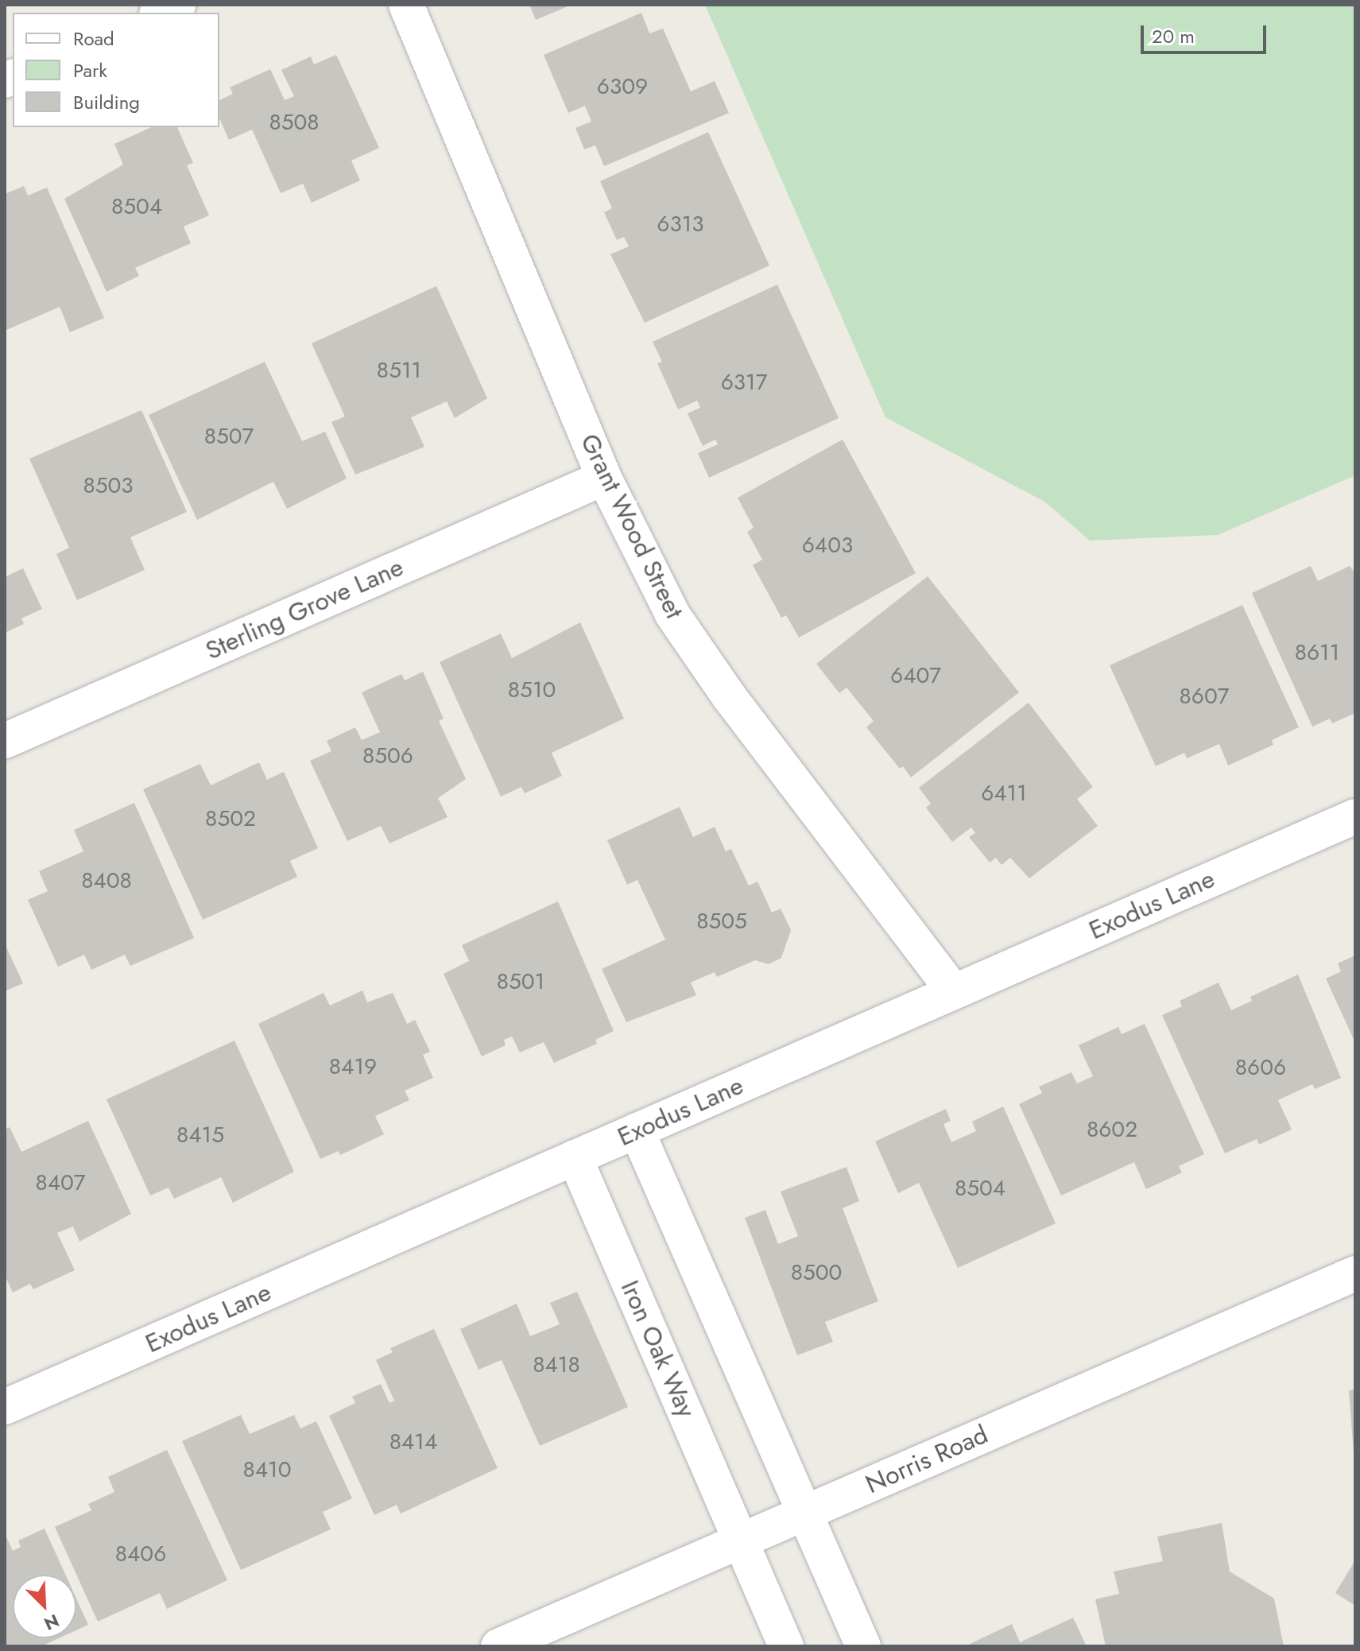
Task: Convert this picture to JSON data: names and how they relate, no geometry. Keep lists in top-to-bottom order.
{
  "streets": {
    "street": [
      "Grant Wood Street",
      "Sterling Grove Lane",
      "Exodus Lane",
      "Iron Oak Way",
      "Norris Road"
    ]
  },
  "crossings": [
    ["Grant Wood Street", "Sterling Grove Lane"],
    ["Grant Wood Street", "Exodus Lane"],
    ["Exodus Lane", "Iron Oak Way"],
    ["Iron Oak Way", "Norris Road"]
  ],
  "house_numbers": [
    "6309",
    "8508",
    "8504",
    "6313",
    "8511",
    "6317",
    "8507",
    "8503",
    "6403",
    "8611",
    "6407",
    "8510",
    "8607",
    "8506",
    "6411",
    "8502",
    "8408",
    "8505",
    "8501",
    "8419",
    "8606",
    "8602",
    "8415",
    "8407",
    "8504",
    "8500",
    "8418",
    "8414",
    "8410",
    "8406"
  ],
  "legend": ["Road", "Park", "Building"],
  "scale_bar": "20 m",
  "north": "bottom right"
}
